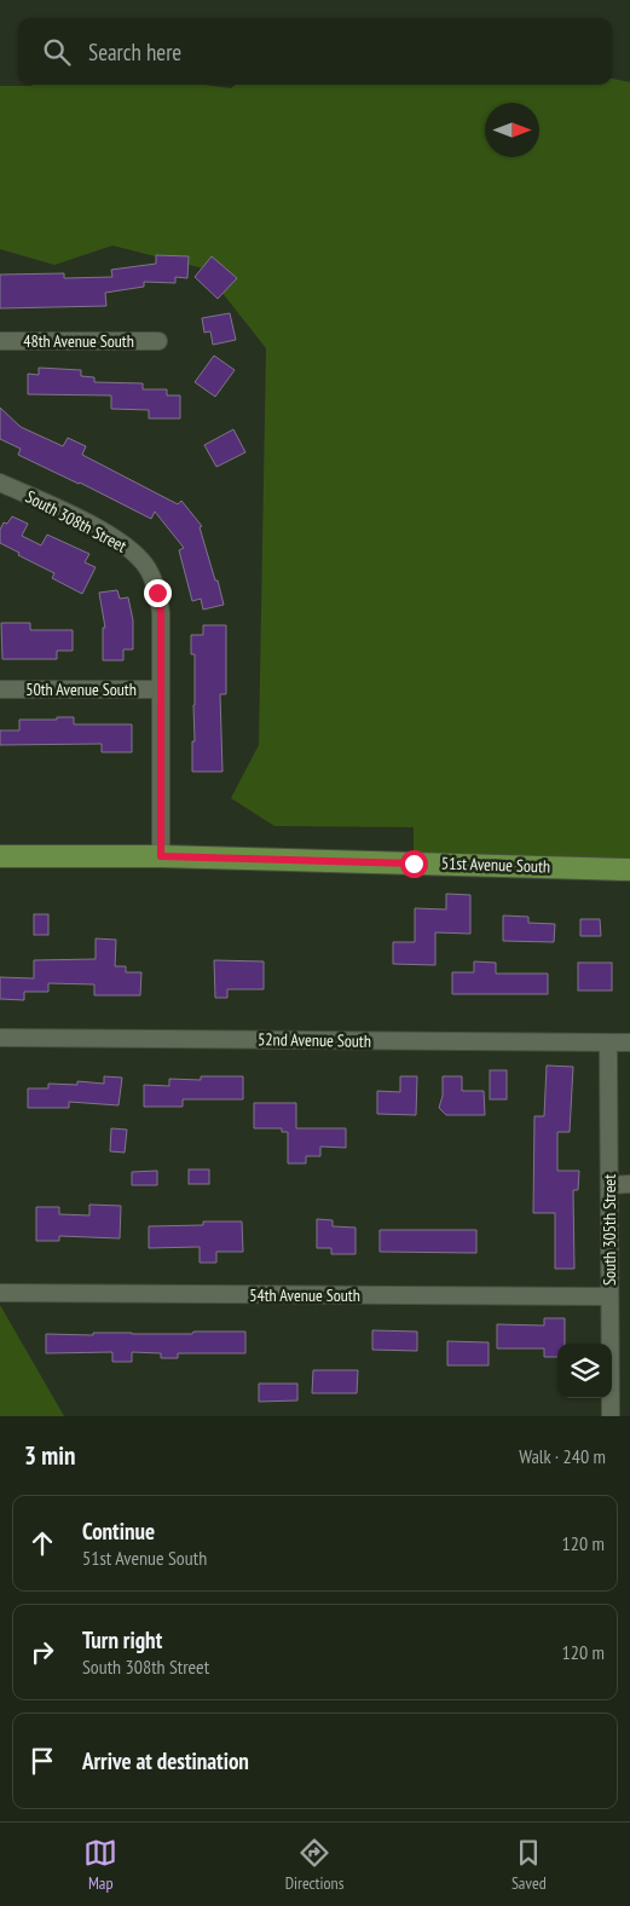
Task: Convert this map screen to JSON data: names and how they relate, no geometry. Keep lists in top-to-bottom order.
{
  "streets": {
    "main road": ["51st Avenue South"],
    "street": [
      "48th Avenue South",
      "South 308th Street",
      "50th Avenue South",
      "52nd Avenue South",
      "South 305th Street",
      "54th Avenue South"
    ]
  },
  "crossings": [
    ["South 308th Street", "50th Avenue South"],
    ["South 308th Street", "51st Avenue South"],
    ["52nd Avenue South", "South 305th Street"],
    ["South 305th Street", "54th Avenue South"]
  ],
  "north": "right",
  "page": {
    "search": "Search here",
    "heading": ["3 min", "Walk · 240 m"],
    "list": [
      ["Continue", "51st Avenue South", "120 m"],
      ["Turn right", "South 308th Street", "120 m"],
      "Arrive at destination"
    ],
    "nav": ["Map", "Directions", "Saved"]
  }
}
